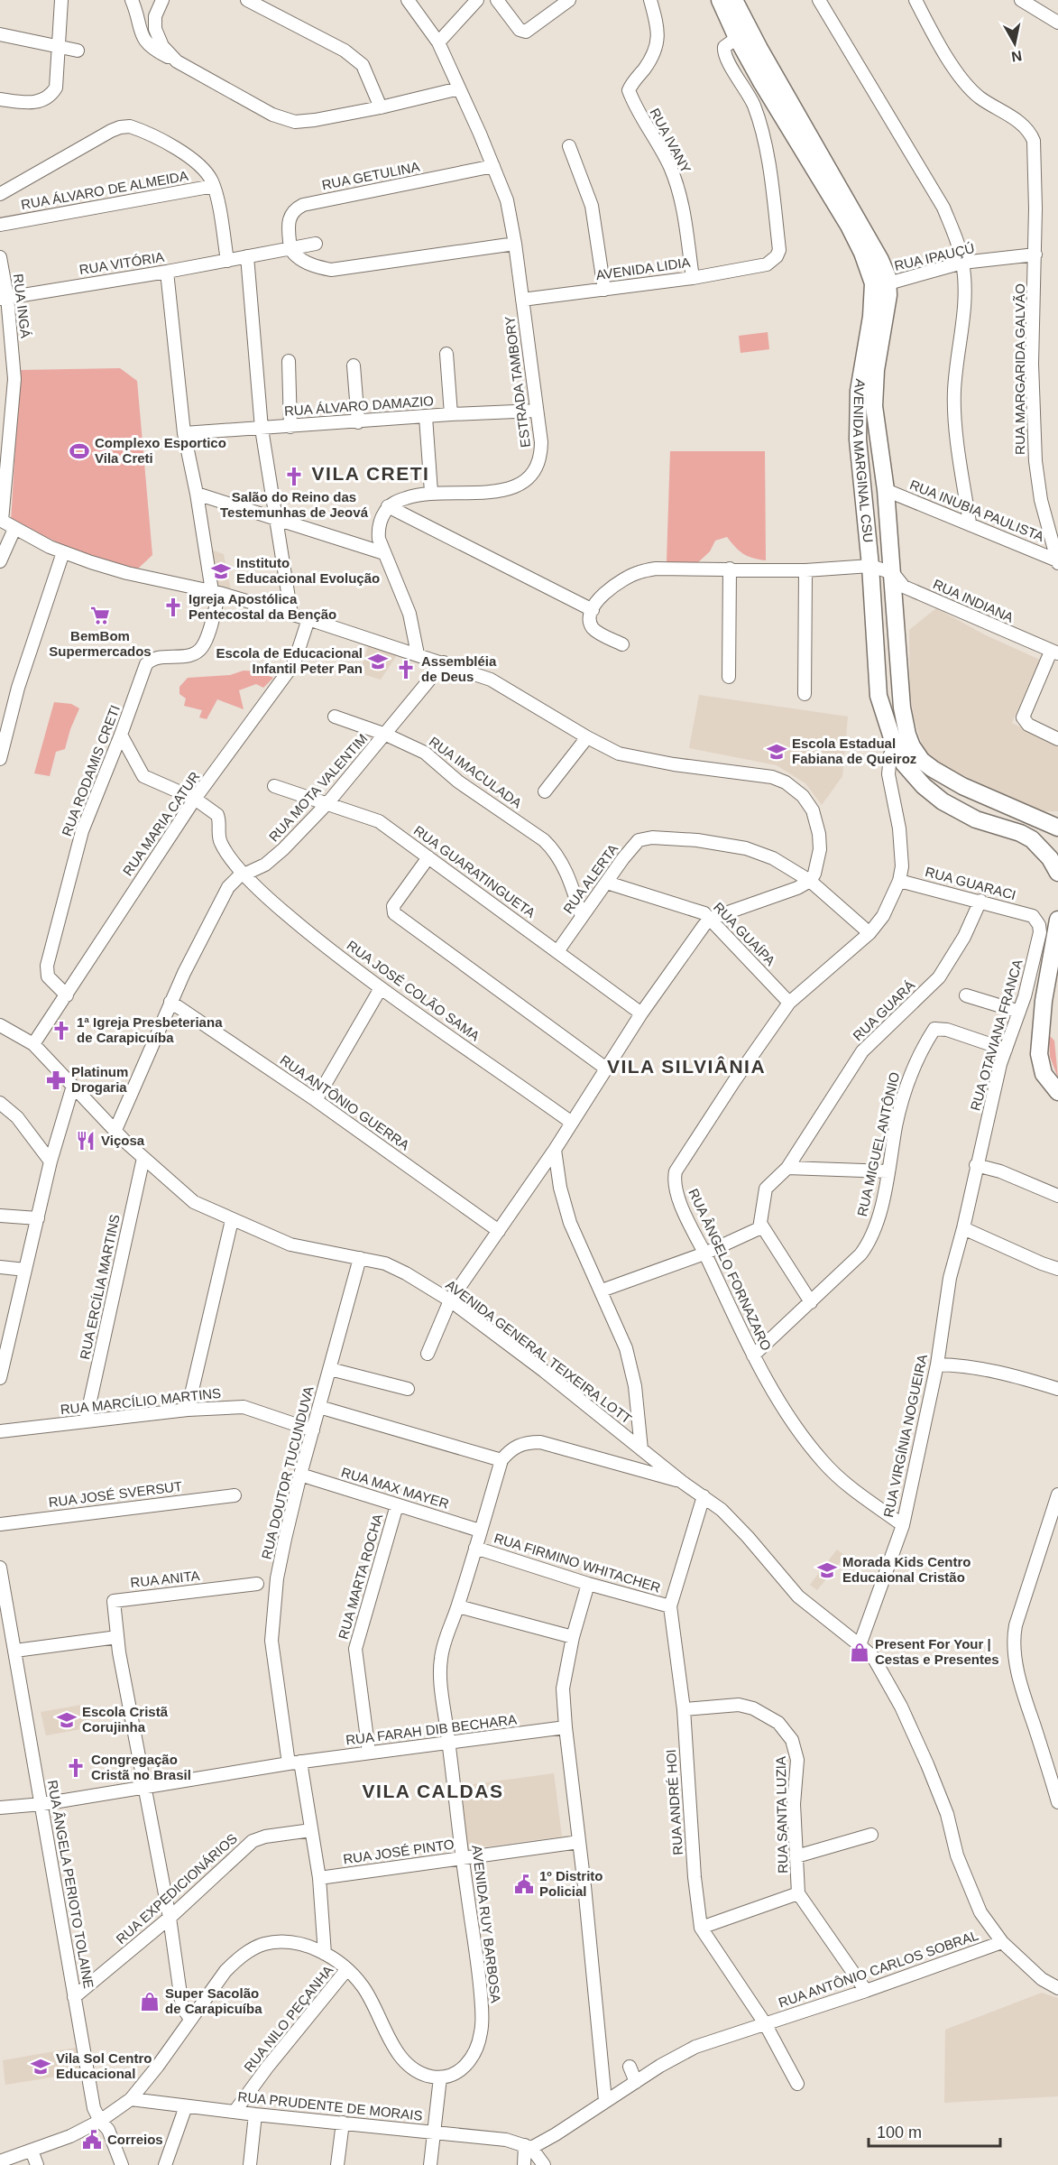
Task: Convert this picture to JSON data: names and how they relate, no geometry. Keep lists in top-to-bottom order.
{
  "streets": {
    "main road": ["AVENIDA MARGINAL CSU"],
    "street": [
      "RUA IVANY",
      "RUA GETULINA",
      "RUA ÁLVARO DE ALMEIDA",
      "RUA IPAUÇÚ",
      "RUA VITÓRIA",
      "AVENIDA LIDIA",
      "RUA INGÁ",
      "RUA MARGARIDA GALVÃO",
      "ESTRADA TAMBORY",
      "RUA ÁLVARO DAMAZIO",
      "RUA INUBIA PAULISTA",
      "RUA INDIANA",
      "RUA RODAMIS CRETI",
      "RUA IMACULADA",
      "RUA MOTA VALENTIM",
      "RUA MARIA CATUR",
      "RUA GUARATINGUETA",
      "RUA ALERTA",
      "RUA GUARACI",
      "RUA GUAÍPA",
      "RUA JOSÉ COLÃO SAMA",
      "RUA GUARÁ",
      "RUA OTAVIANA FRANCA",
      "RUA ANTÔNIO GUERRA",
      "RUA MIGUEL ANTÔNIO",
      "RUA ÂNGELO FORNAZARO",
      "RUA ERCÍLIA MARTINS",
      "AVENIDA GENERAL TEIXEIRA LOTT",
      "RUA MARCÍLIO MARTINS",
      "RUA VIRGÍNIA NOGUEIRA",
      "RUA DOUTOR TUCUNDUVA",
      "RUA MAX MAYER",
      "RUA JOSÉ SVERSUT",
      "RUA FIRMINO WHITACHER",
      "RUA MARTA ROCHA",
      "RUA ANITA",
      "RUA FARAH DIB BECHARA",
      "RUA ANDRÉ HOI",
      "RUA SANTA LUZIA",
      "RUA JOSÉ PINTO",
      "RUA ÂNGELA PERIOTO TOLAINE",
      "RUA EXPEDICIONÁRIOS",
      "AVENIDA RUY BARBOSA",
      "RUA ANTÔNIO CARLOS SOBRAL",
      "RUA NILO PEÇANHA",
      "RUA PRUDENTE DE MORAIS"
    ]
  },
  "crossings": [
    ["RUA IVANY", "AVENIDA LIDIA"],
    ["RUA GETULINA", "RUA VITÓRIA"],
    ["RUA GETULINA", "ESTRADA TAMBORY"],
    ["RUA IPAUÇÚ", "RUA MARGARIDA GALVÃO"],
    ["RUA IPAUÇÚ", "AVENIDA MARGINAL CSU"],
    ["RUA VITÓRIA", "RUA INGÁ"],
    ["AVENIDA LIDIA", "ESTRADA TAMBORY"],
    ["AVENIDA LIDIA", "AVENIDA MARGINAL CSU"],
    ["RUA MARGARIDA GALVÃO", "RUA INUBIA PAULISTA"],
    ["ESTRADA TAMBORY", "RUA ÁLVARO DAMAZIO"],
    ["AVENIDA MARGINAL CSU", "RUA INUBIA PAULISTA"],
    ["AVENIDA MARGINAL CSU", "RUA INDIANA"],
    ["AVENIDA MARGINAL CSU", "RUA ÂNGELO FORNAZARO"],
    ["RUA RODAMIS CRETI", "RUA MARIA CATUR"],
    ["RUA RODAMIS CRETI", "RUA JOSÉ COLÃO SAMA"],
    ["RUA IMACULADA", "RUA MOTA VALENTIM"],
    ["RUA IMACULADA", "RUA ALERTA"],
    ["RUA MOTA VALENTIM", "RUA GUARATINGUETA"],
    ["RUA MOTA VALENTIM", "RUA JOSÉ COLÃO SAMA"],
    ["RUA MOTA VALENTIM", "RUA ANTÔNIO GUERRA"],
    ["RUA MOTA VALENTIM", "AVENIDA GENERAL TEIXEIRA LOTT"],
    ["RUA MARIA CATUR", "RUA JOSÉ COLÃO SAMA"],
    ["RUA MARIA CATUR", "AVENIDA GENERAL TEIXEIRA LOTT"],
    ["RUA GUARATINGUETA", "RUA ALERTA"],
    ["RUA ALERTA", "RUA GUAÍPA"],
    ["RUA ALERTA", "RUA ÂNGELO FORNAZARO"],
    ["RUA GUARACI", "RUA GUARÁ"],
    ["RUA GUARACI", "RUA OTAVIANA FRANCA"],
    ["RUA GUARACI", "RUA ÂNGELO FORNAZARO"],
    ["RUA GUAÍPA", "RUA ÂNGELO FORNAZARO"],
    ["RUA OTAVIANA FRANCA", "RUA MIGUEL ANTÔNIO"],
    ["RUA OTAVIANA FRANCA", "RUA VIRGÍNIA NOGUEIRA"],
    ["RUA ÂNGELO FORNAZARO", "RUA VIRGÍNIA NOGUEIRA"],
    ["RUA ERCÍLIA MARTINS", "AVENIDA GENERAL TEIXEIRA LOTT"],
    ["RUA ERCÍLIA MARTINS", "RUA MARCÍLIO MARTINS"],
    ["AVENIDA GENERAL TEIXEIRA LOTT", "RUA DOUTOR TUCUNDUVA"],
    ["AVENIDA GENERAL TEIXEIRA LOTT", "RUA ANDRÉ HOI"],
    ["RUA MARCÍLIO MARTINS", "RUA DOUTOR TUCUNDUVA"],
    ["RUA DOUTOR TUCUNDUVA", "RUA MAX MAYER"],
    ["RUA DOUTOR TUCUNDUVA", "RUA FARAH DIB BECHARA"],
    ["RUA DOUTOR TUCUNDUVA", "RUA JOSÉ PINTO"],
    ["RUA DOUTOR TUCUNDUVA", "RUA EXPEDICIONÁRIOS"],
    ["RUA MAX MAYER", "RUA MARTA ROCHA"],
    ["RUA MAX MAYER", "AVENIDA RUY BARBOSA"],
    ["RUA FIRMINO WHITACHER", "RUA ANDRÉ HOI"],
    ["RUA FIRMINO WHITACHER", "AVENIDA RUY BARBOSA"],
    ["RUA MARTA ROCHA", "RUA FARAH DIB BECHARA"],
    ["RUA FARAH DIB BECHARA", "RUA ÂNGELA PERIOTO TOLAINE"],
    ["RUA FARAH DIB BECHARA", "AVENIDA RUY BARBOSA"],
    ["RUA ANDRÉ HOI", "RUA SANTA LUZIA"],
    ["RUA ANDRÉ HOI", "RUA ANTÔNIO CARLOS SOBRAL"],
    ["RUA JOSÉ PINTO", "AVENIDA RUY BARBOSA"],
    ["RUA ÂNGELA PERIOTO TOLAINE", "RUA EXPEDICIONÁRIOS"],
    ["RUA ANTÔNIO CARLOS SOBRAL", "RUA PRUDENTE DE MORAIS"],
    ["RUA NILO PEÇANHA", "RUA PRUDENTE DE MORAIS"]
  ],
  "districts": ["VILA CRETI", "VILA SILVIÂNIA", "VILA CALDAS"],
  "places": {
    "sports": ["Complexo Esportico Vila Creti"],
    "church": [
      "Salão do Reino das Testemunhas de Jeová",
      "Igreja Apostólica Pentecostal da Benção",
      "Assembléia de Deus",
      "1ª Igreja Presbeteriana de Carapicuíba",
      "Congregação Cristã no Brasil"
    ],
    "school or university": [
      "Instituto Educacional Evolução",
      "Escola de Educacional Infantil Peter Pan",
      "Escola Estadual Fabiana de Queiroz",
      "Morada Kids Centro Educaional Cristão",
      "Escola Cristã Corujinha",
      "Vila Sol Centro Educacional"
    ],
    "supermarket": ["BemBom Supermercados"],
    "pharmacy": ["Platinum Drogaria"],
    "restaurant": ["Viçosa"],
    "shop": ["Present For Your | Cestas e Presentes", "Super Sacolão de Carapicuíba"],
    "public building": ["1º Distrito Policial", "Correios"]
  },
  "scale_bar": "100 m",
  "north": "bottom"
}
